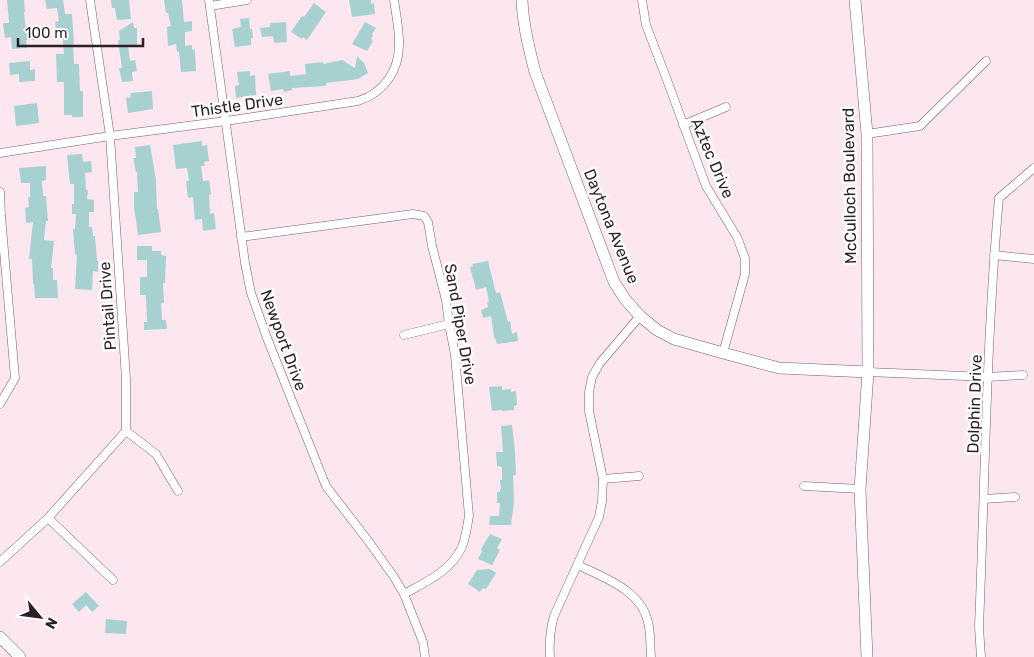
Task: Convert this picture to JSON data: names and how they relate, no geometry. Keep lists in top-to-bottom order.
{
  "streets": {
    "main road": ["McCulloch Boulevard", "Daytona Avenue"],
    "street": [
      "Thistle Drive",
      "Aztec Drive",
      "Pintail Drive",
      "Sand Piper Drive",
      "Newport Drive",
      "Dolphin Drive"
    ]
  },
  "crossings": [
    ["Thistle Drive", "Pintail Drive"],
    ["Thistle Drive", "Newport Drive"],
    ["Aztec Drive", "Daytona Avenue"],
    ["McCulloch Boulevard", "Daytona Avenue"],
    ["Sand Piper Drive", "Newport Drive"]
  ],
  "scale_bar": "100 m",
  "north": "bottom right"
}
